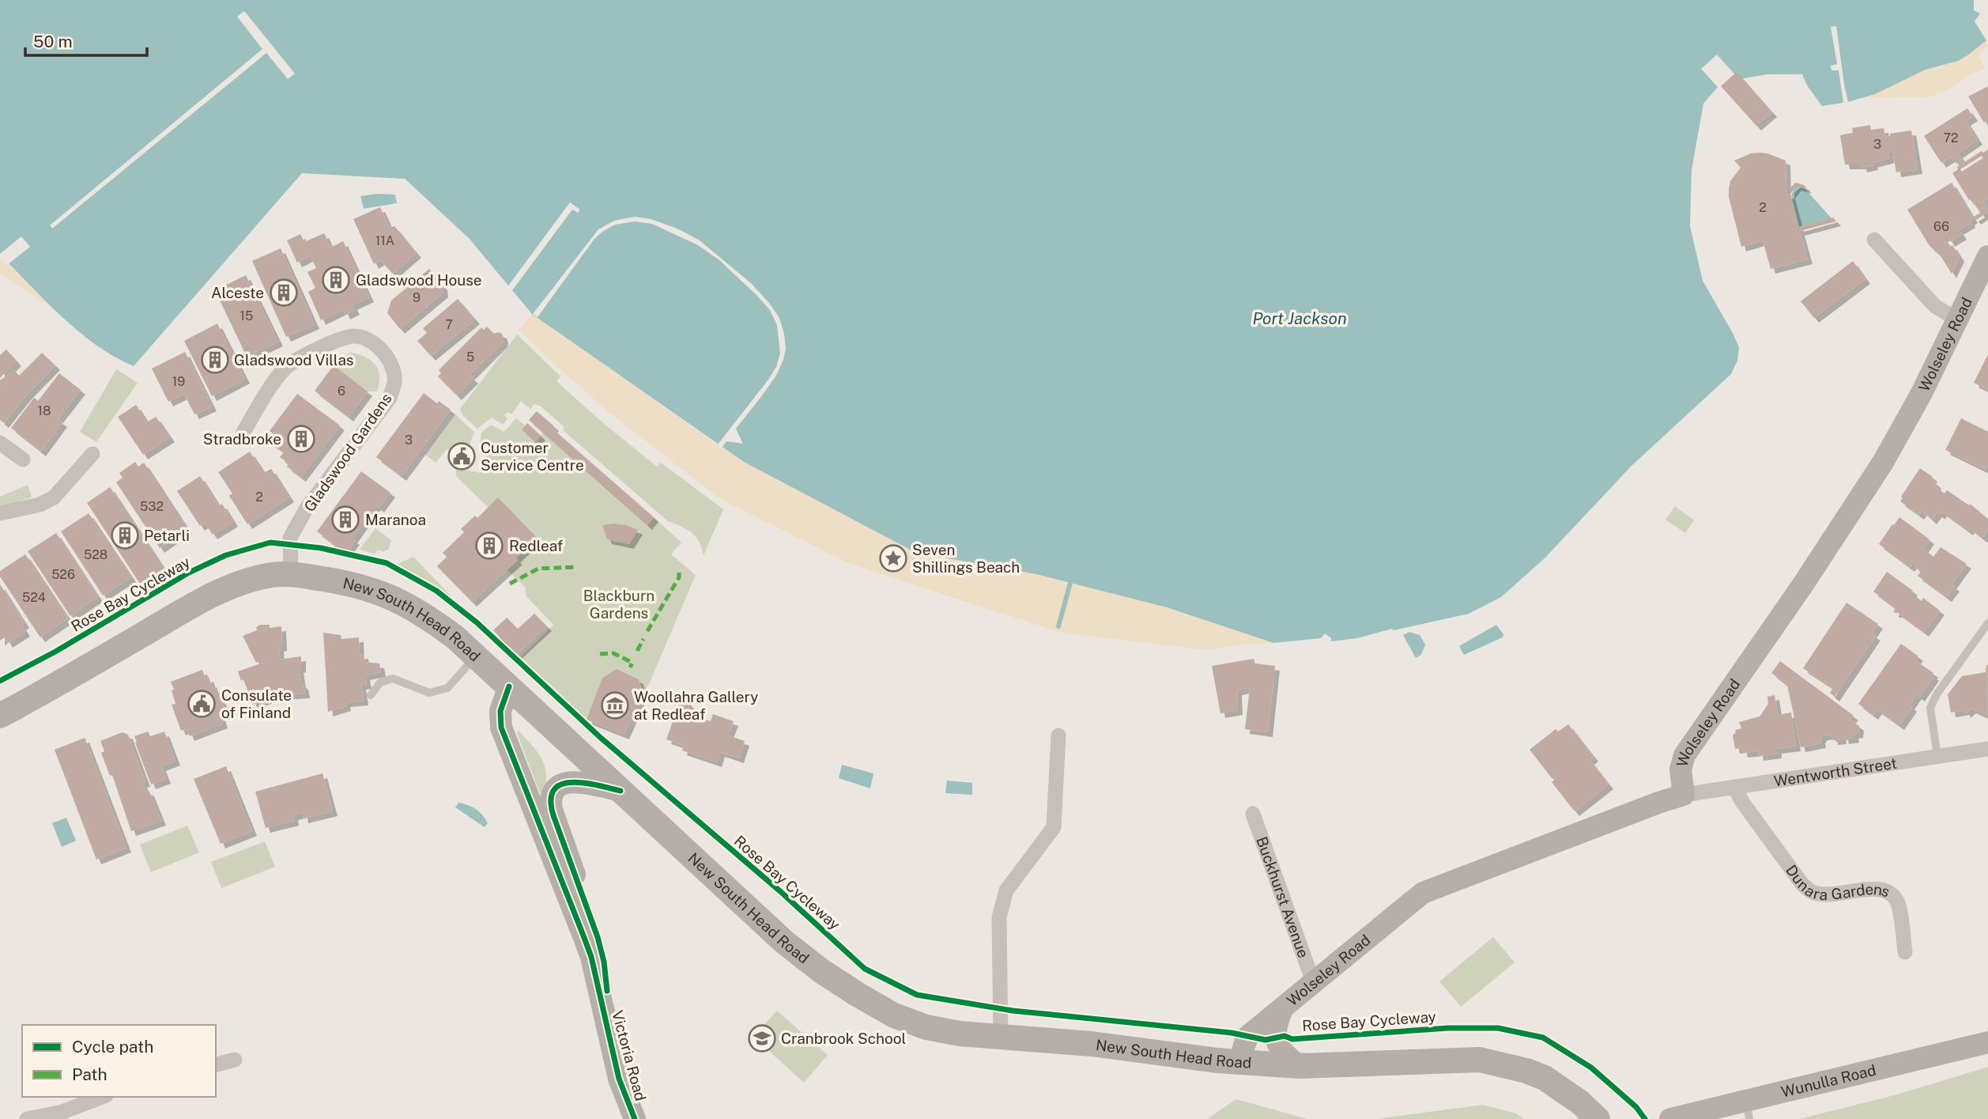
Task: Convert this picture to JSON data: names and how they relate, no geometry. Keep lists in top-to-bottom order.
{
  "streets": {
    "main road": ["New South Head Road"],
    "street": [
      "Wolseley Road",
      "Gladswood Gardens",
      "Wentworth Street",
      "Dunara Gardens",
      "Buckhurst Avenue",
      "Victoria Road",
      "Wunulla Road"
    ],
    "cycle path": ["Rose Bay Cycleway"]
  },
  "crossings": [
    ["Wolseley Road", "New South Head Road"],
    ["Wolseley Road", "Wentworth Street"],
    ["Wolseley Road", "Buckhurst Avenue"],
    ["Gladswood Gardens", "New South Head Road"],
    ["New South Head Road", "Victoria Road"],
    ["Wentworth Street", "Dunara Gardens"]
  ],
  "water": ["Port Jackson"],
  "parks": ["Blackburn Gardens"],
  "places": {
    "building": [
      "Gladswood House",
      "Alceste",
      "Gladswood Villas",
      "Stradbroke",
      "Maranoa",
      "Petarli",
      "Redleaf"
    ],
    "public building": ["Customer Service Centre", "Consulate of Finland"],
    "place": ["Seven Shillings Beach"],
    "museum": ["Woollahra Gallery at Redleaf"],
    "school or university": ["Cranbrook School"]
  },
  "house_numbers": [
    "72",
    "3",
    "2",
    "66",
    "11A",
    "9",
    "15",
    "7",
    "5",
    "19",
    "6",
    "18",
    "3",
    "2",
    "532",
    "528",
    "526",
    "524"
  ],
  "legend": ["Cycle path", "Path"],
  "scale_bar": "50 m"
}
